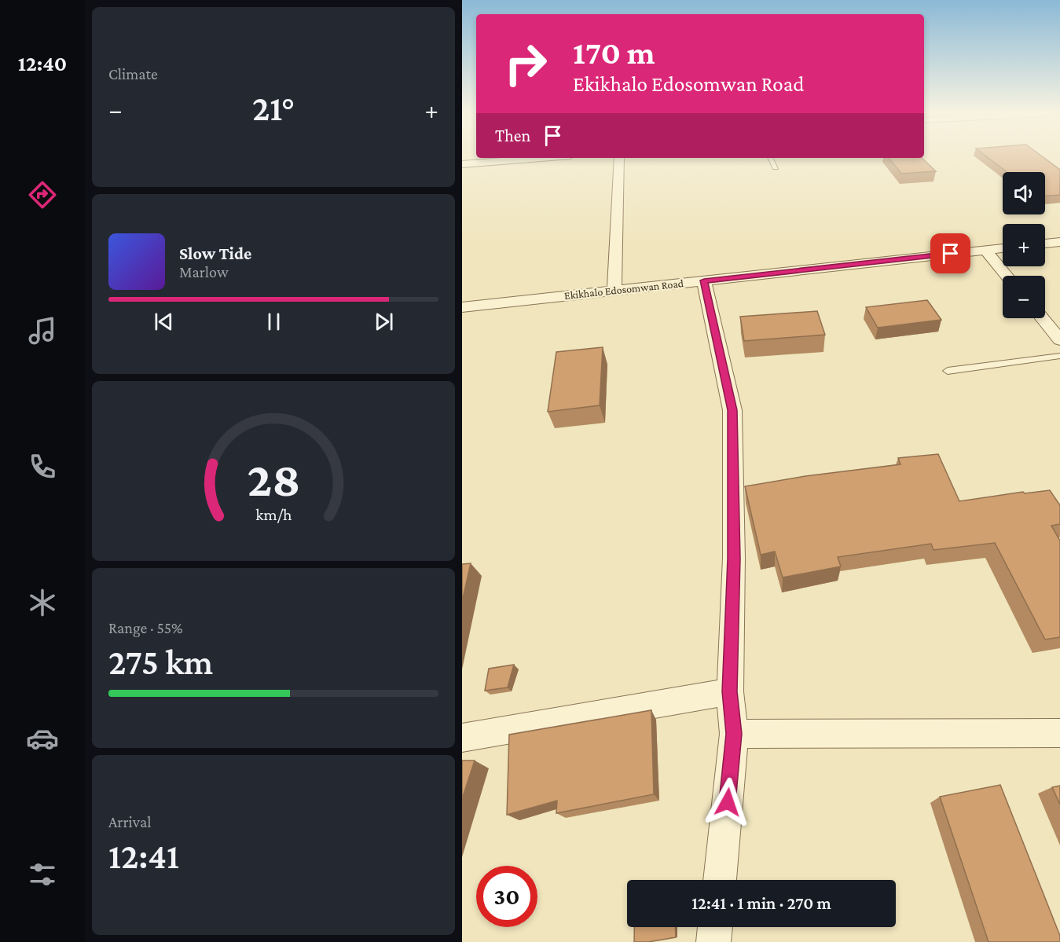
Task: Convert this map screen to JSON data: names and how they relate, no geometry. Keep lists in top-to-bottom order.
{
  "streets": {
    "street": ["Ekikhalo Edosomwan Road"]
  },
  "page": {
    "tabs": "12:40",
    "tile": [
      "Climate",
      ["Range · 55%", "275 km"],
      ["Arrival", "12:41"]
    ],
    "turn": ["170 m", "Ekikhalo Edosomwan Road"],
    "heat": ["−", "21°", "+"],
    "then": "Then",
    "map_buttons": ["+", "−"],
    "song": ["Slow Tide", "Marlow"],
    "limit": "30",
    "trip": "12:41 · 1 min · 270 m",
    "gauge": ["28", "km/h"]
  }
}
